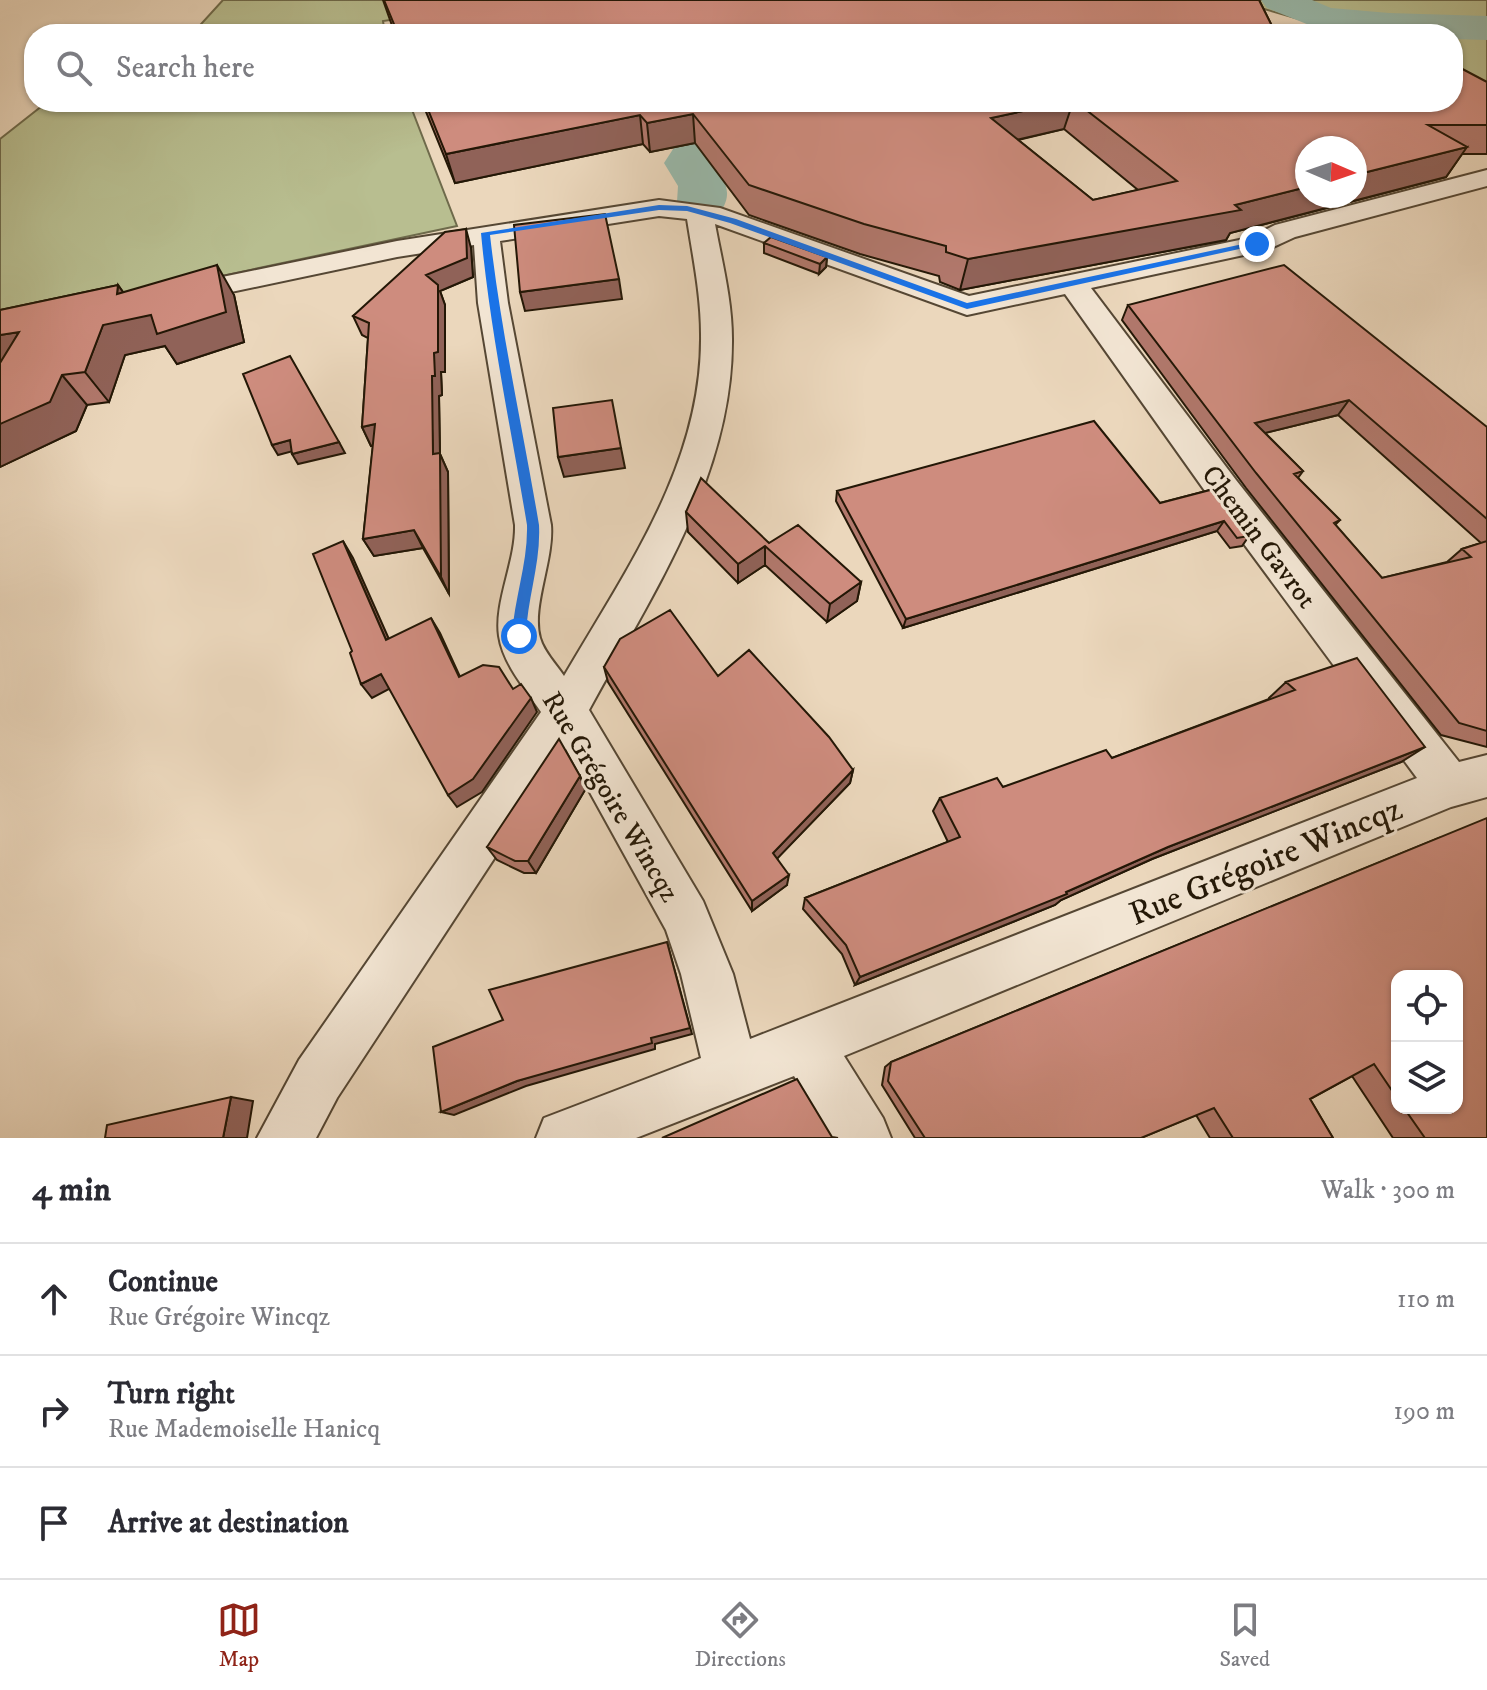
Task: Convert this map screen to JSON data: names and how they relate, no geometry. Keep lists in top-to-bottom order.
{
  "streets": {
    "street": ["Chemin Gavrot", "Rue Grégoire Wincqz"]
  },
  "crossings": [
    ["Chemin Gavrot", "Rue Grégoire Wincqz"]
  ],
  "north": "right",
  "page": {
    "search": "Search here",
    "heading": ["4 min", "Walk · 300 m"],
    "list": [
      ["Continue", "Rue Grégoire Wincqz", "110 m"],
      ["Turn right", "Rue Mademoiselle Hanicq", "190 m"],
      "Arrive at destination"
    ],
    "nav": ["Map", "Directions", "Saved"]
  }
}
